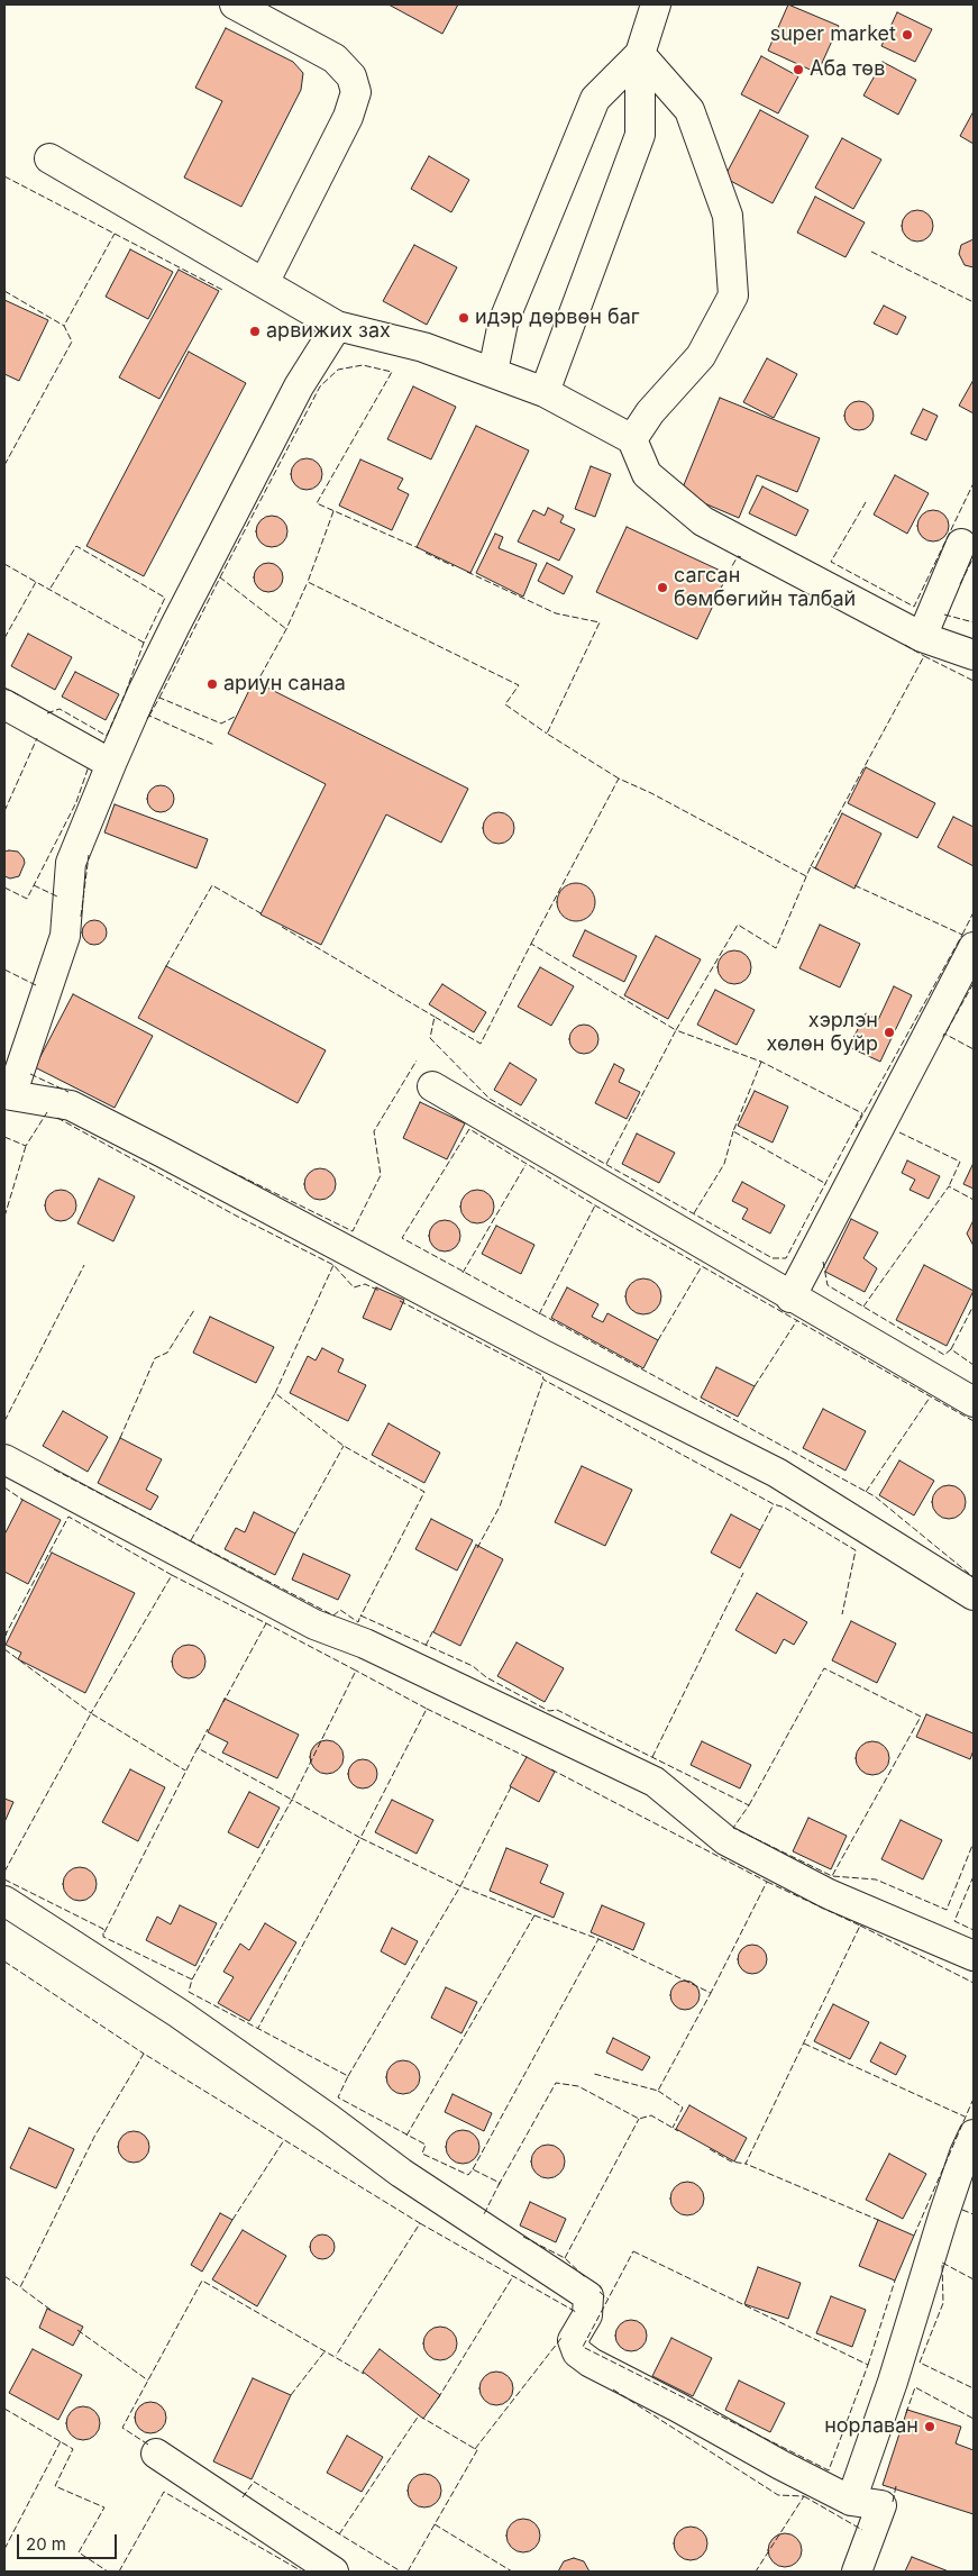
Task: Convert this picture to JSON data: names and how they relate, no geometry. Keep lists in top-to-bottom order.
{
  "places": [
    "super market",
    "Аба төв",
    "идэр дөрвөн баг",
    "арвижих зах",
    "сагсан бөмбөгийн талбай",
    "ариун санаа",
    "хэрлэн хөлөн буйр",
    "норлаван"
  ],
  "scale_bar": "20 m"
}
